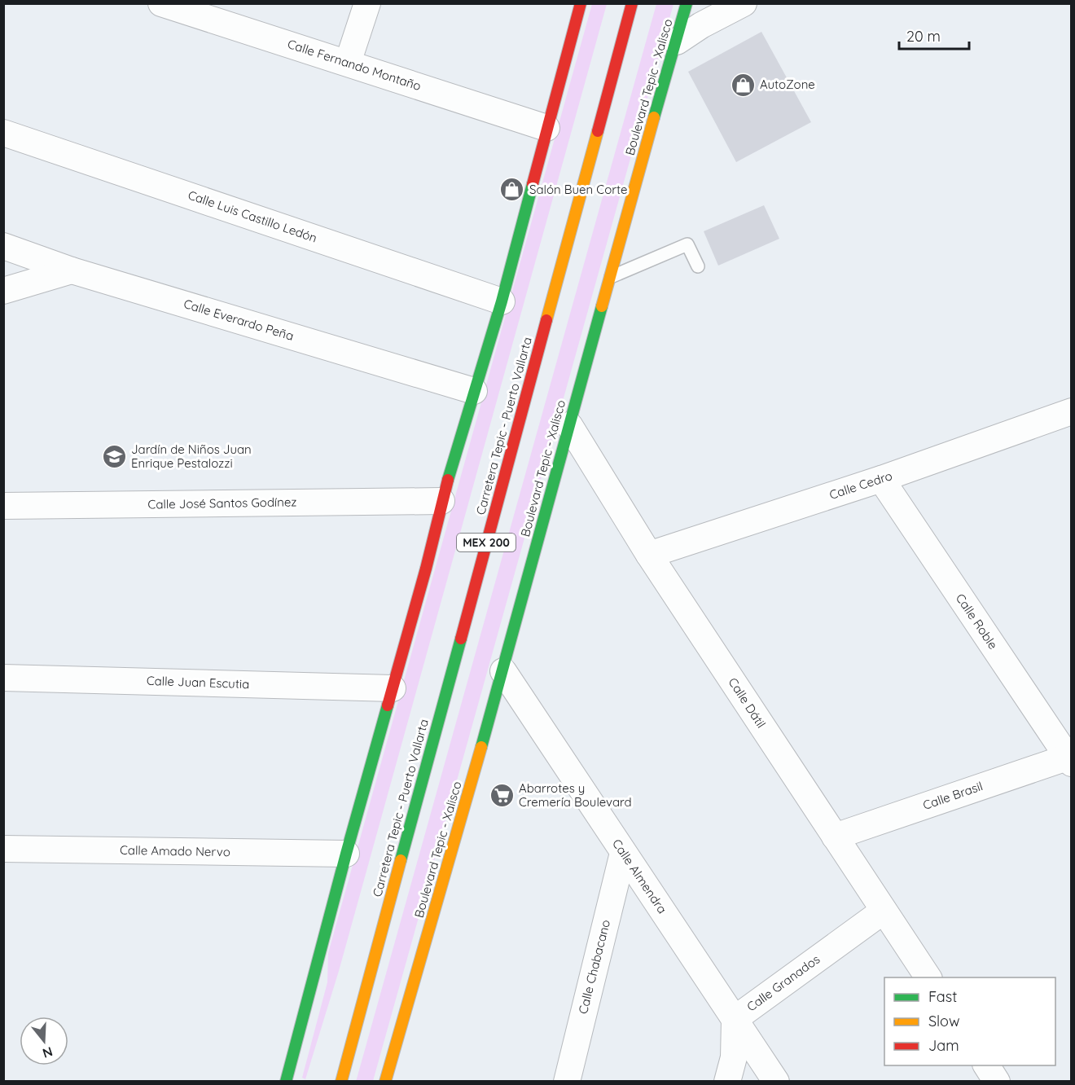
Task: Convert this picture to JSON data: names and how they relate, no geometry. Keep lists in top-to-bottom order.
{
  "streets": {
    "main road": ["Boulevard Tepic - Xalisco", "Carretera Tepic - Puerto Vallarta", "MEX 200"],
    "street": [
      "Calle Fernando Montaño",
      "Calle Luis Castillo Ledón",
      "Calle Everardo Peña",
      "Calle Cedro",
      "Calle José Santos Godínez",
      "Calle Roble",
      "Calle Juan Escutia",
      "Calle Dátil",
      "Calle Brasil",
      "Calle Amado Nervo",
      "Calle Almendra",
      "Calle Chabacano",
      "Calle Granados"
    ]
  },
  "crossings": [
    ["Boulevard Tepic - Xalisco", "Calle Dátil"],
    ["Boulevard Tepic - Xalisco", "Calle Almendra"],
    ["Calle Cedro", "Calle Roble"],
    ["Calle Cedro", "Calle Dátil"],
    ["Calle Roble", "Calle Brasil"],
    ["Calle Dátil", "Calle Brasil"],
    ["Calle Dátil", "Calle Granados"],
    ["Calle Almendra", "Calle Chabacano"],
    ["Calle Almendra", "Calle Granados"]
  ],
  "places": {
    "shop": ["AutoZone", "Salón Buen Corte"],
    "school or university": ["Jardín de Niños Juan Enrique Pestalozzi"],
    "supermarket": ["Abarrotes y Cremería Boulevard"]
  },
  "legend": ["Fast", "Slow", "Jam"],
  "scale_bar": "20 m",
  "north": "bottom"
}
